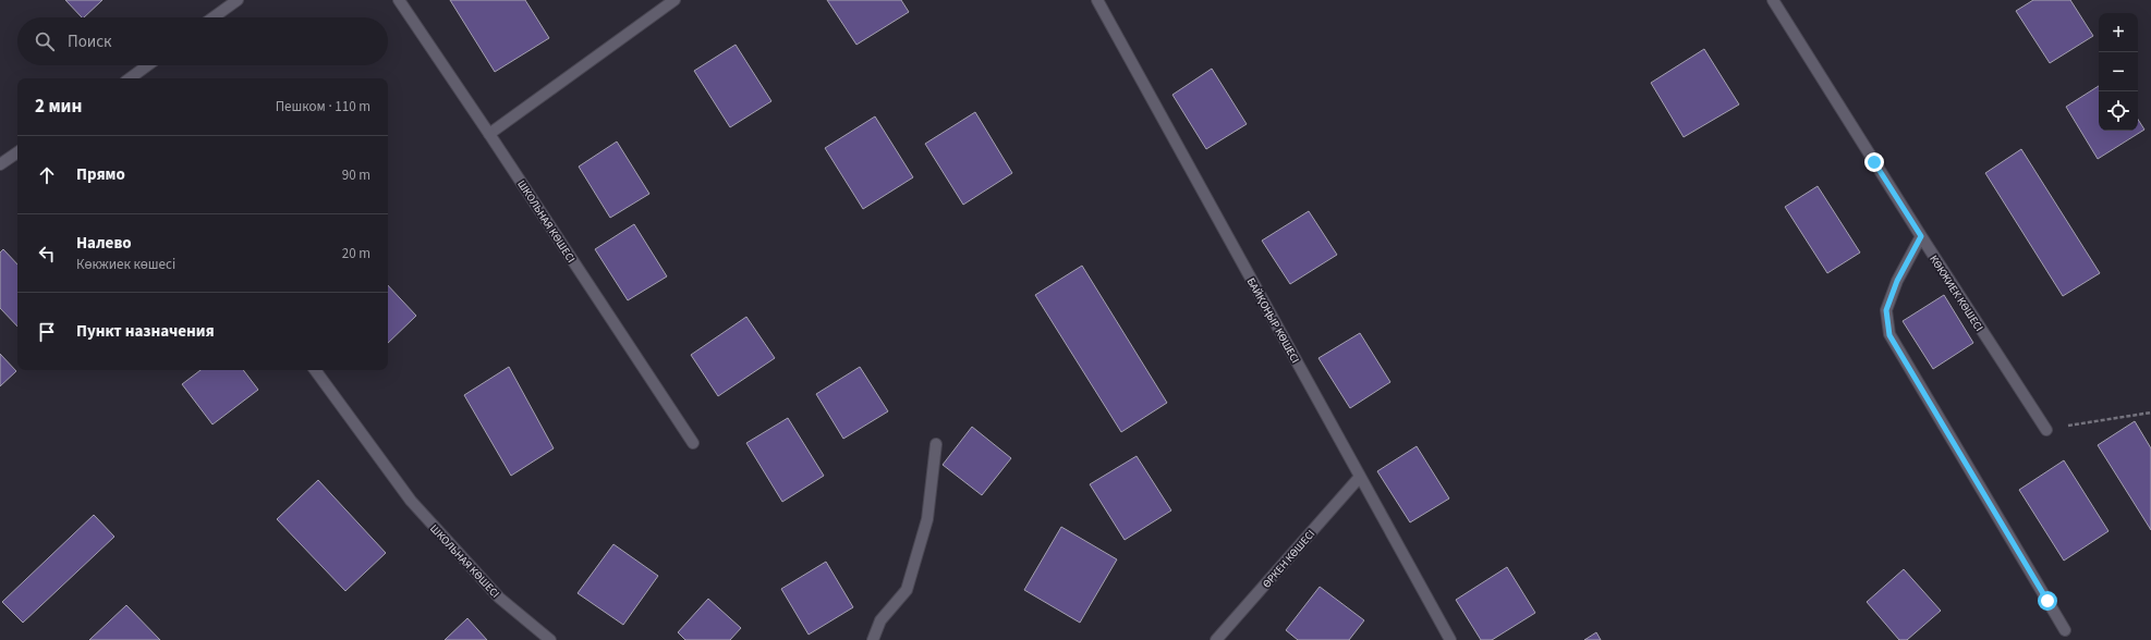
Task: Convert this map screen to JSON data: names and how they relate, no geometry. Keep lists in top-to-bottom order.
{
  "streets": {
    "street": [
      "ШКОЛЬНАЯ КӨШЕСІ",
      "КӨКЖИЕК КӨШЕСІ",
      "БАЙҚОҢЫР КӨШЕСІ",
      "ӨРКЕН КӨШЕСІ"
    ]
  },
  "crossings": [
    ["БАЙҚОҢЫР КӨШЕСІ", "ӨРКЕН КӨШЕСІ"]
  ],
  "page": {
    "map_buttons": ["+", "−"],
    "search": "Поиск",
    "heading": ["2 мин", "Пешком · 110 m"],
    "list": [
      ["Прямо", "90 m"],
      ["Налево", "Көкжиек көшесі", "20 m"],
      "Пункт назначения"
    ]
  }
}
